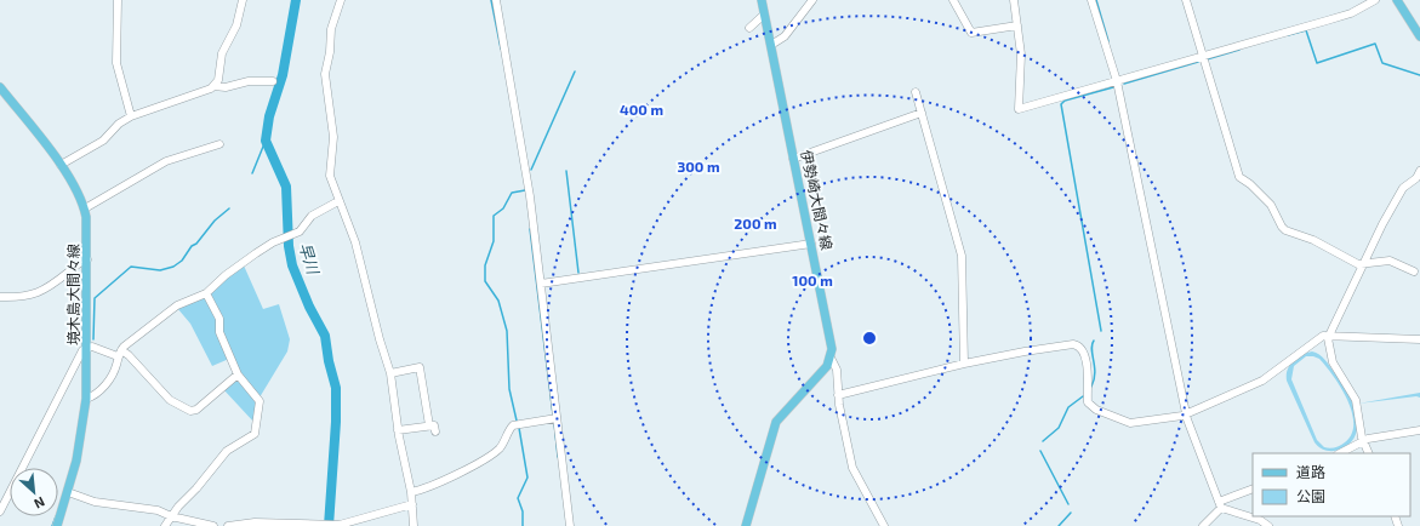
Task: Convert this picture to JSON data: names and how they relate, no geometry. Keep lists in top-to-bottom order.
{
  "streets": {
    "main road": ["伊勢崎大間々線", "境木島大間々線"]
  },
  "water": ["早川"],
  "legend": ["道路", "公園"],
  "north": "bottom right",
  "rings": [
    "400 m",
    "300 m",
    "200 m",
    "100 m"
  ]
}
